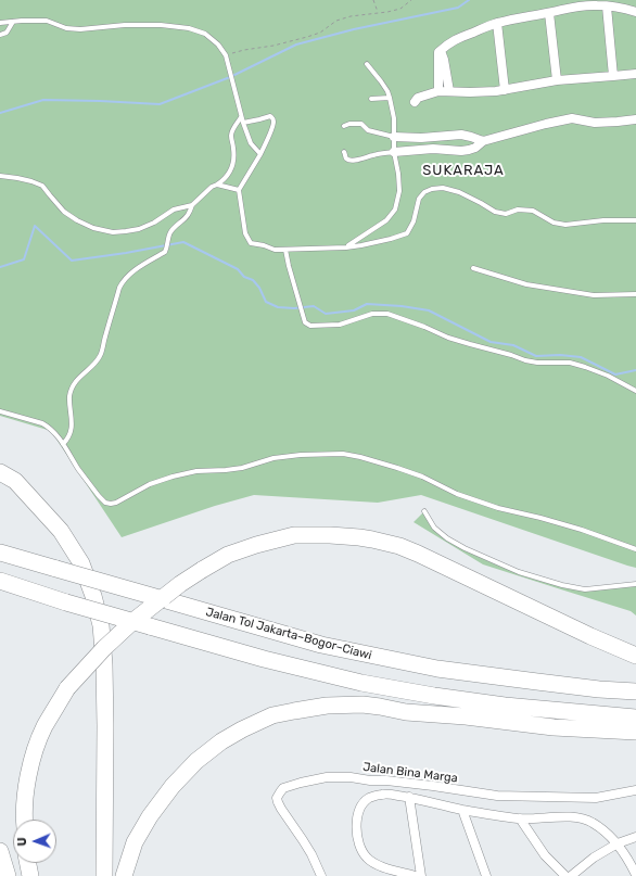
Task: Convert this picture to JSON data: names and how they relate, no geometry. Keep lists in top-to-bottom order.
{
  "streets": {
    "highway": ["Jalan Tol Jakarta–Bogor–Ciawi"],
    "street": ["Jalan Bina Marga"]
  },
  "districts": ["SUKARAJA"],
  "north": "left"
}
